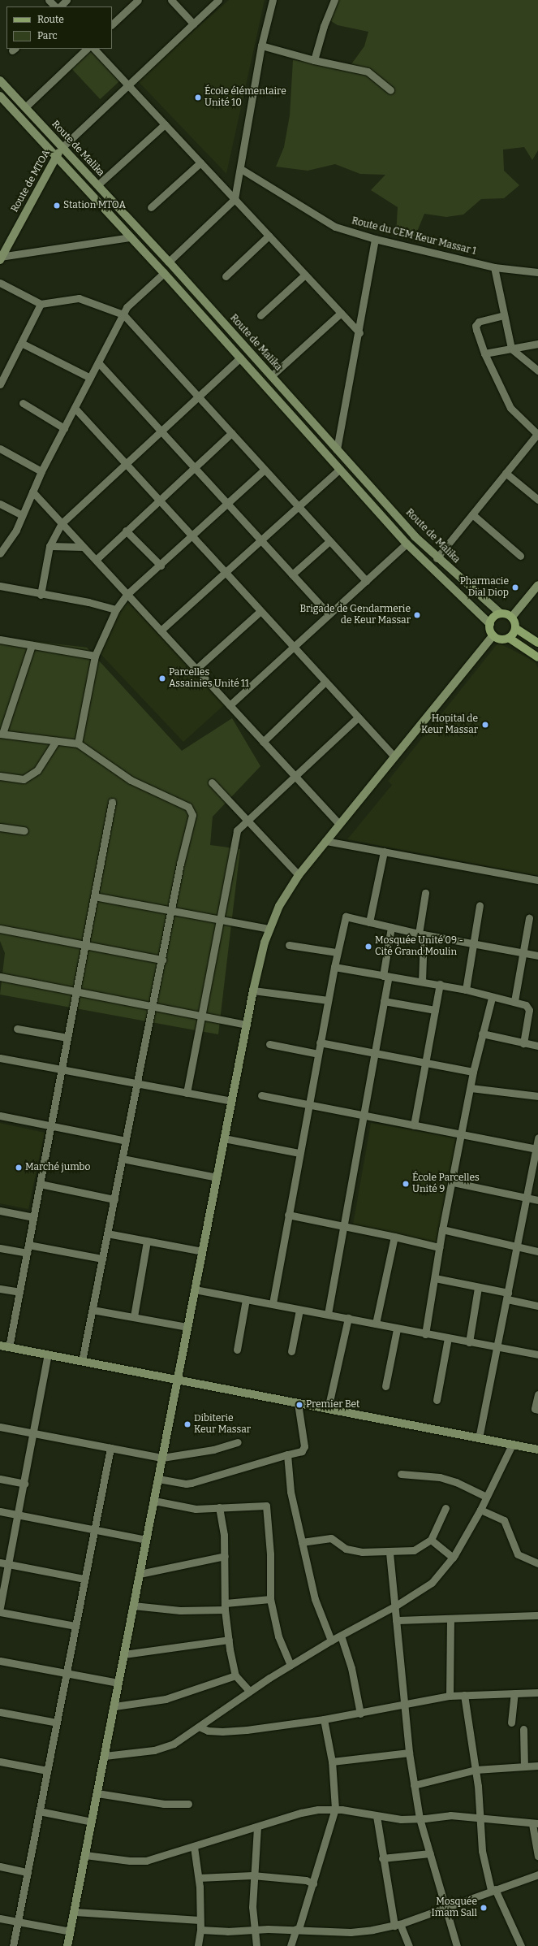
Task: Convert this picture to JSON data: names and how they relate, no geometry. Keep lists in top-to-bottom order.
{
  "streets": {
    "street": ["Route de Malika", "Route de MTOA", "Route du CEM Keur Massar 1"]
  },
  "crossings": [
    ["Route de Malika", "Route de MTOA"]
  ],
  "places": [
    "École élémentaire Unité 10",
    "Station MTOA",
    "Pharmacie Dial Diop",
    "Brigade de Gendarmerie de Keur Massar",
    "Parcelles Assainies Unité 11",
    "Hopital de Keur Massar",
    "Mosquée Unité 09 - Cité Grand Moulin",
    "Marché jumbo",
    "École Parcelles Unité 9",
    "Premier Bet",
    "Dibiterie Keur Massar",
    "Mosquée Imam Sall"
  ],
  "legend": ["Route", "Parc"]
}
